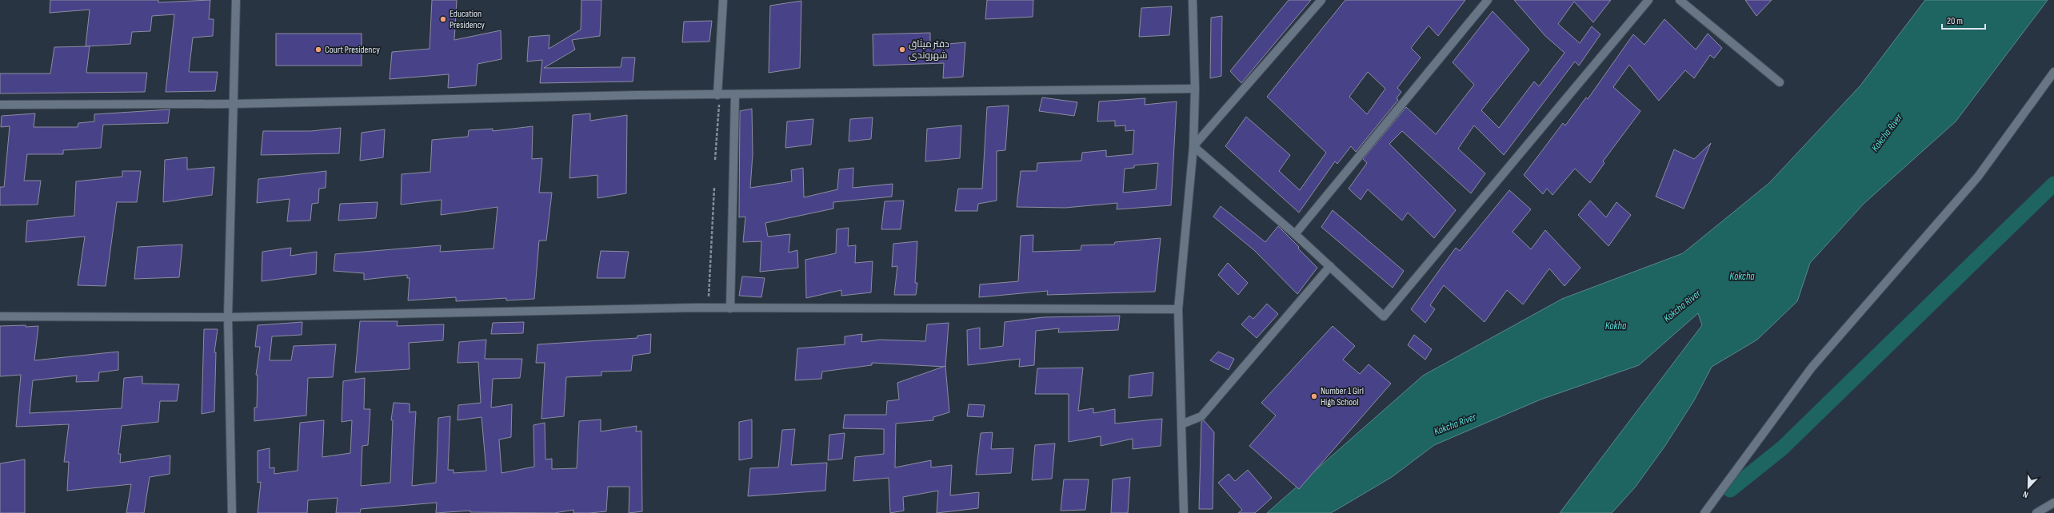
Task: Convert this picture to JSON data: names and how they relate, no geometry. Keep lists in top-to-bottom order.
{
  "water": ["Kokcha River", "Kokcha", "Kokha"],
  "places": [
    "Education Presidency",
    "Court Presidency",
    "دفتر میثاق شهروندی",
    "Number 1 Girl High School"
  ],
  "scale_bar": "20 m",
  "north": "bottom"
}
